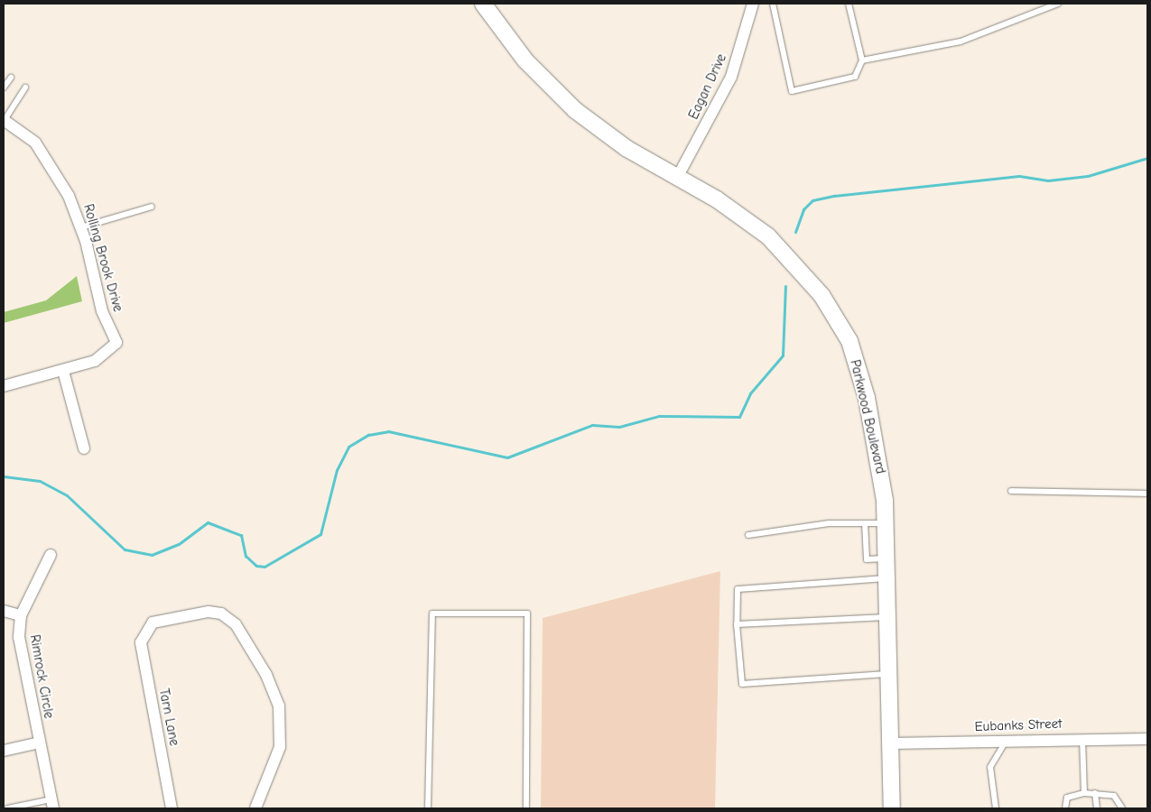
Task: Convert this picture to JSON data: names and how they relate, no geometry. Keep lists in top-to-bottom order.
{
  "streets": {
    "main road": ["Parkwood Boulevard"],
    "street": [
      "Eagan Drive",
      "Rolling Brook Drive",
      "Rimrock Circle",
      "Tarn Lane",
      "Eubanks Street"
    ]
  },
  "crossings": [
    ["Eagan Drive", "Parkwood Boulevard"],
    ["Parkwood Boulevard", "Eubanks Street"]
  ]
}
